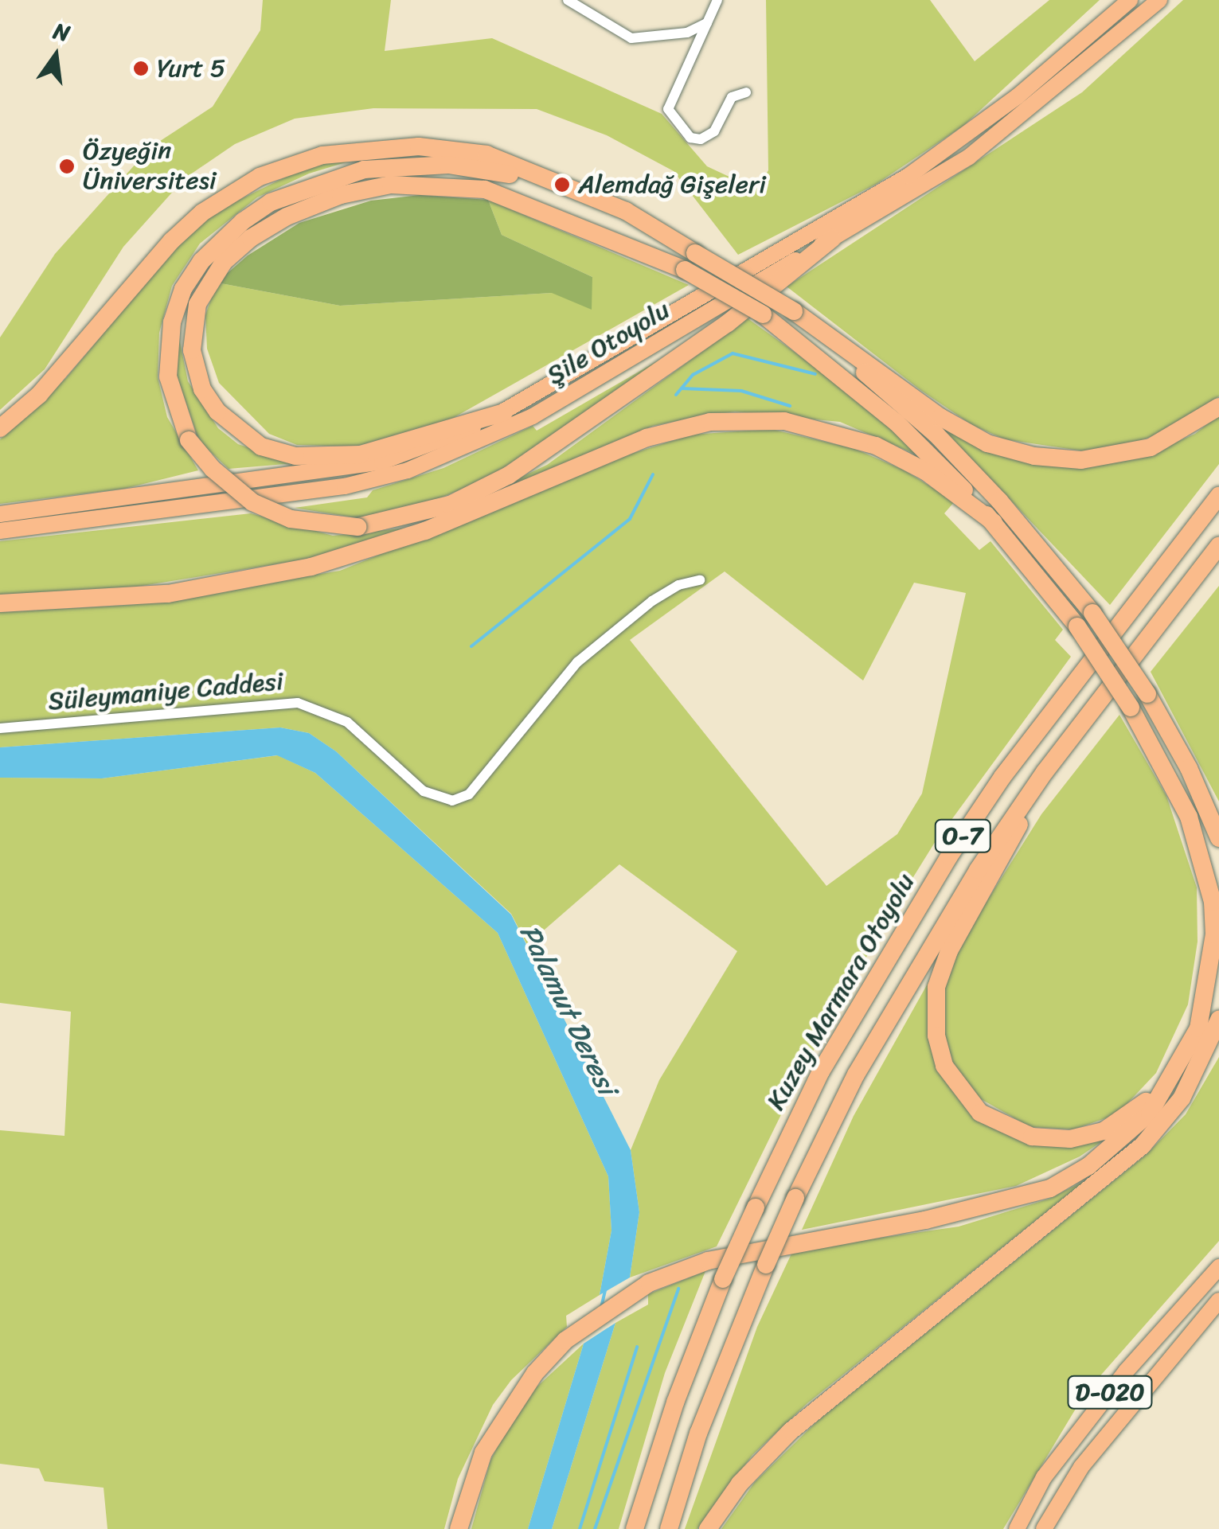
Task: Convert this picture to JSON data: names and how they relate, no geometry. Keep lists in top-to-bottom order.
{
  "streets": {
    "highway": [
      "Şile Otoyolu",
      "O-7",
      "Kuzey Marmara Otoyolu",
      "D-020"
    ],
    "street": ["Süleymaniye Caddesi"]
  },
  "water": ["Palamut Deresi"],
  "places": ["Yurt 5", "Özyeğin Üniversitesi", "Alemdağ Gişeleri"],
  "north": "top"
}
